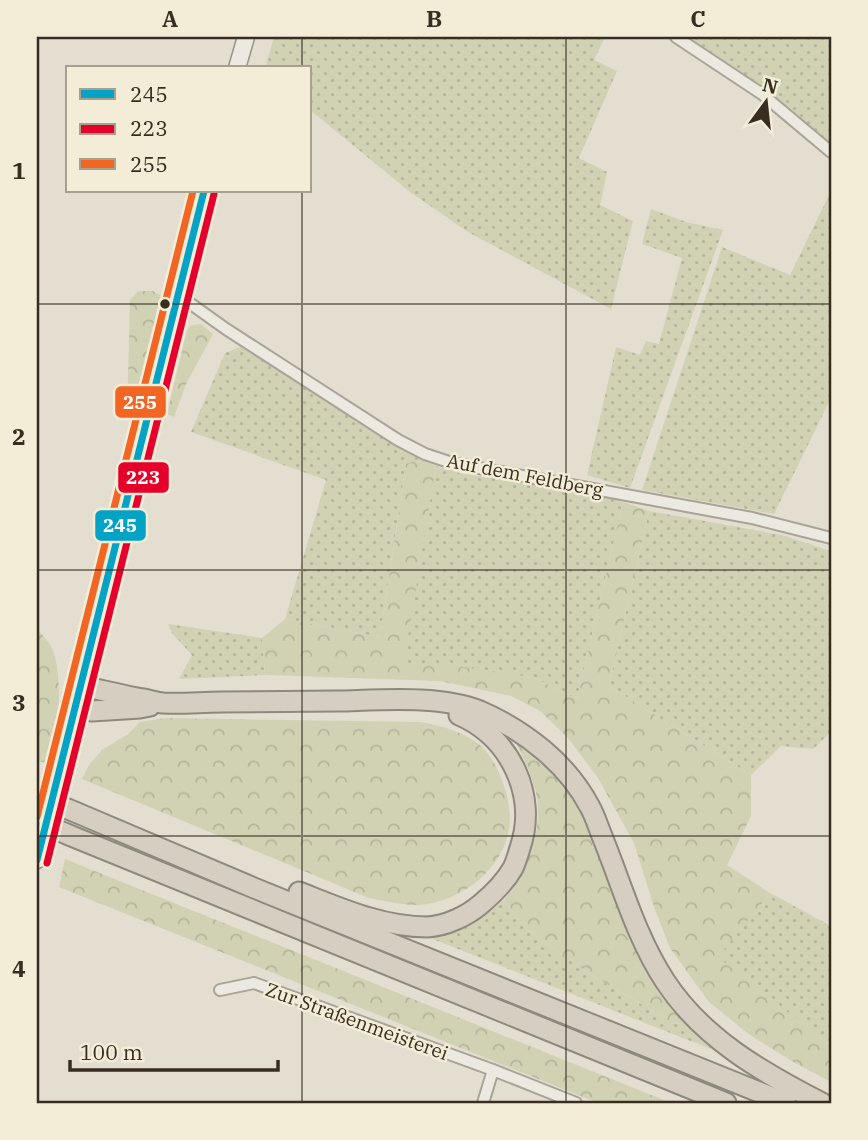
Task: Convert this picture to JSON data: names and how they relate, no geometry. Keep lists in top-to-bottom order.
{
  "streets": {
    "street": ["Auf dem Feldberg", "Zur Straßenmeisterei"]
  },
  "lines": ["transit line 245", "transit line 255", "transit line 223"],
  "legend": ["245", "223", "255"],
  "scale_bar": "100 m",
  "north": "top",
  "grid": {
    "columns": ["A", "B", "C"],
    "rows": [
      "1",
      "2",
      "3",
      "4"
    ]
  }
}
